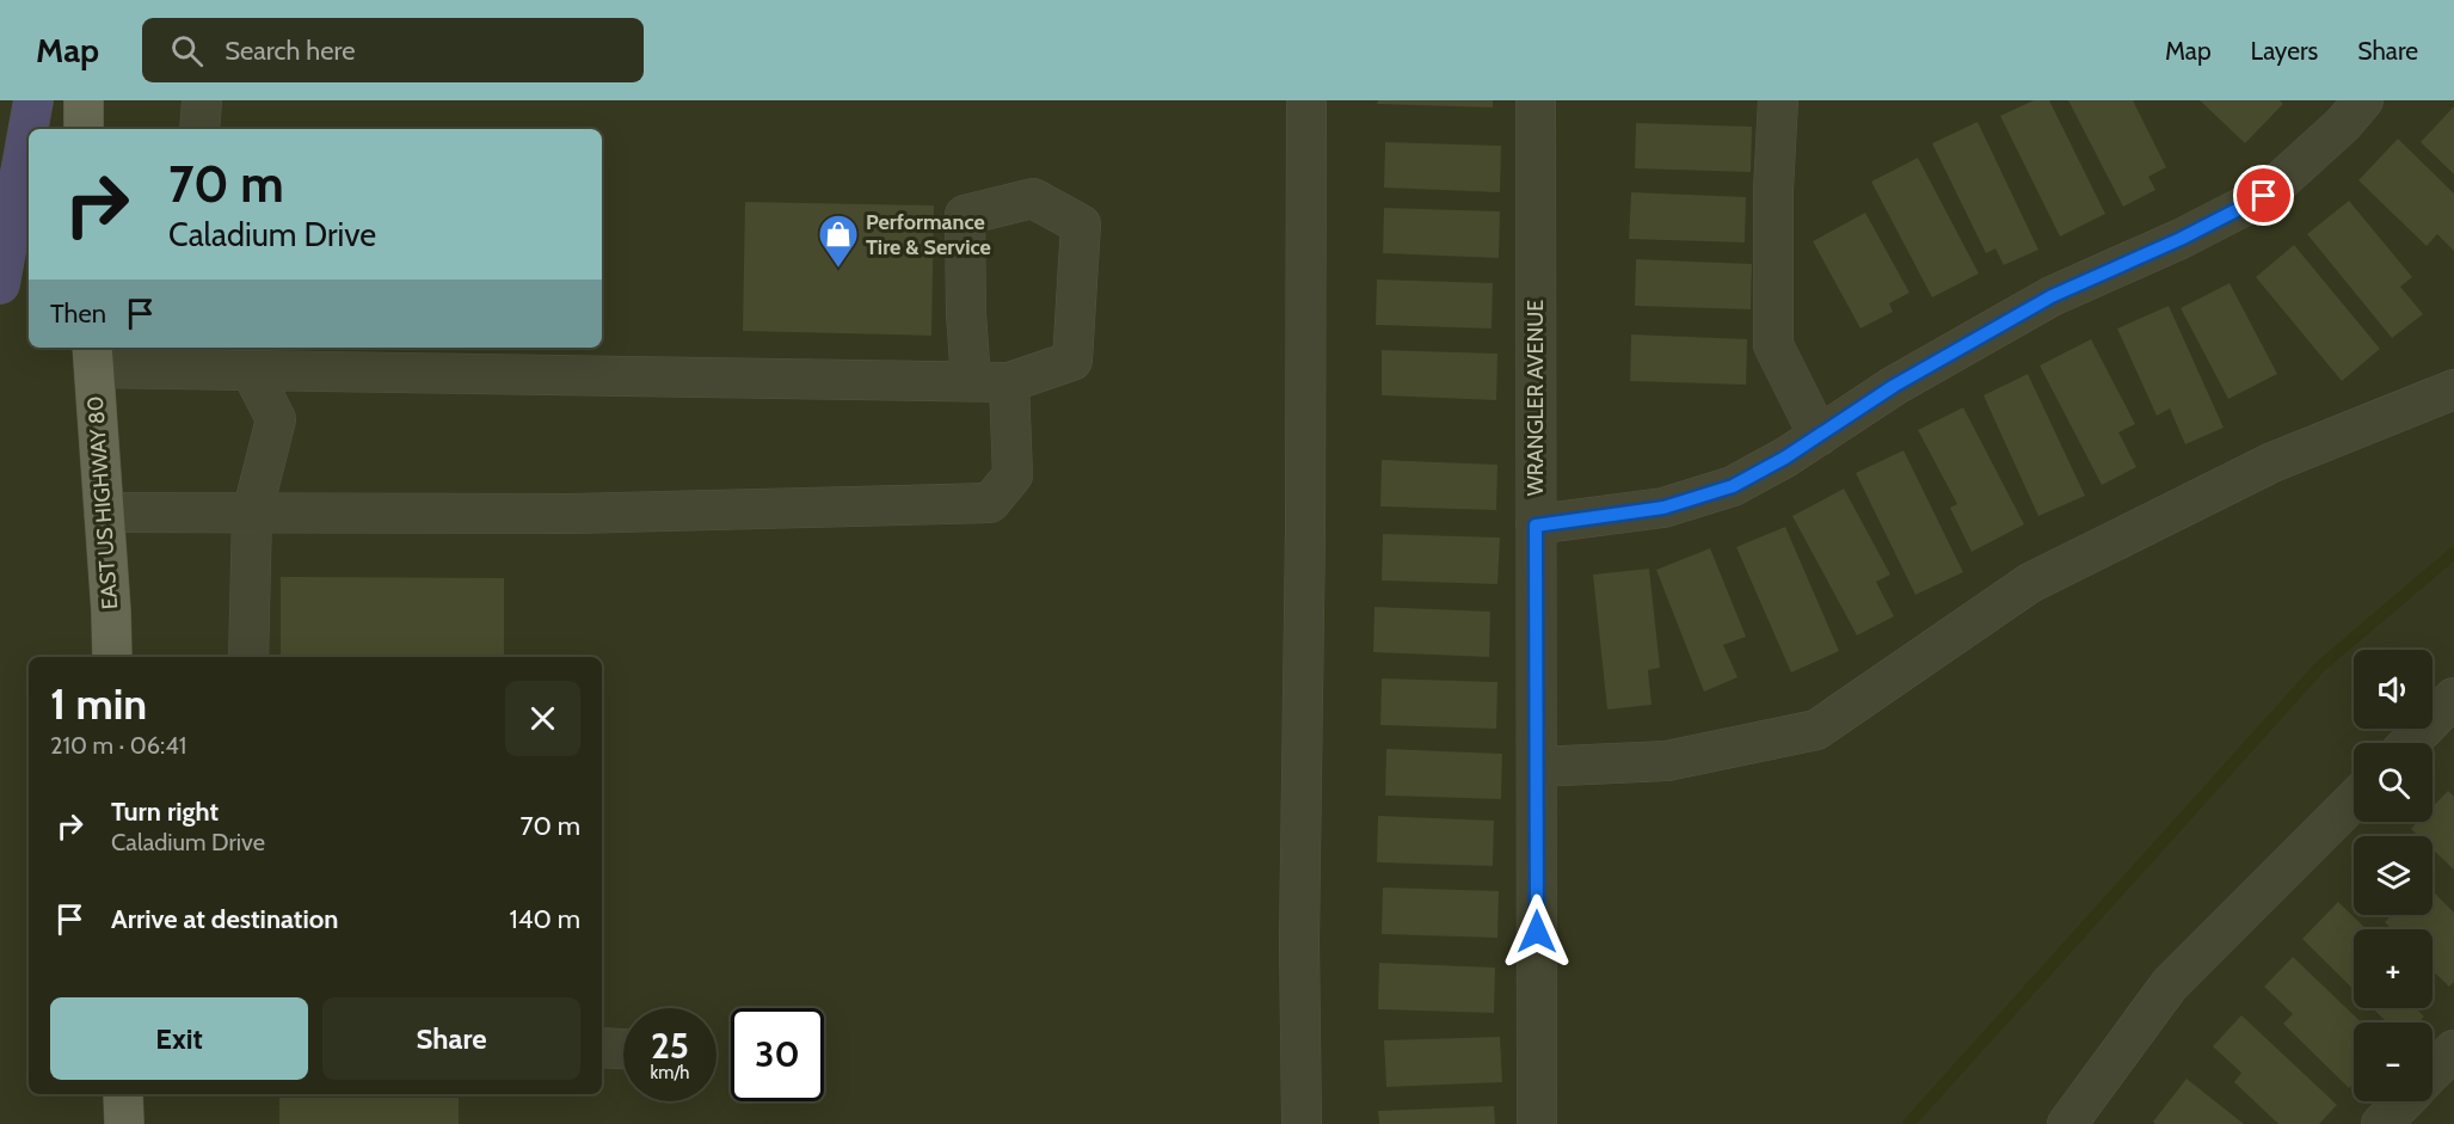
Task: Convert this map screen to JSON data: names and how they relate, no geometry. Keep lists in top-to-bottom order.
{
  "streets": {
    "main road": ["EAST US HIGHWAY 80"],
    "street": ["WRANGLER AVENUE"]
  },
  "places": {
    "shop": ["Performance Tire & Service"]
  },
  "page": {
    "header": "Map",
    "search": "Search here",
    "nav": ["Map", "Layers", "Share"],
    "turn": ["70 m", "Caladium Drive"],
    "then": "Then",
    "map_buttons": ["+", "−"],
    "heading": ["1 min", "210 m · 06:41"],
    "list": [
      {
        "name": "Turn right",
        "note": "Caladium Drive",
        "value": "70 m"
      },
      {
        "name": "Arrive at destination",
        "value": "140 m"
      }
    ],
    "buttons": ["Exit", "Share"],
    "speed": "25 km/h",
    "limit": "30"
  }
}
